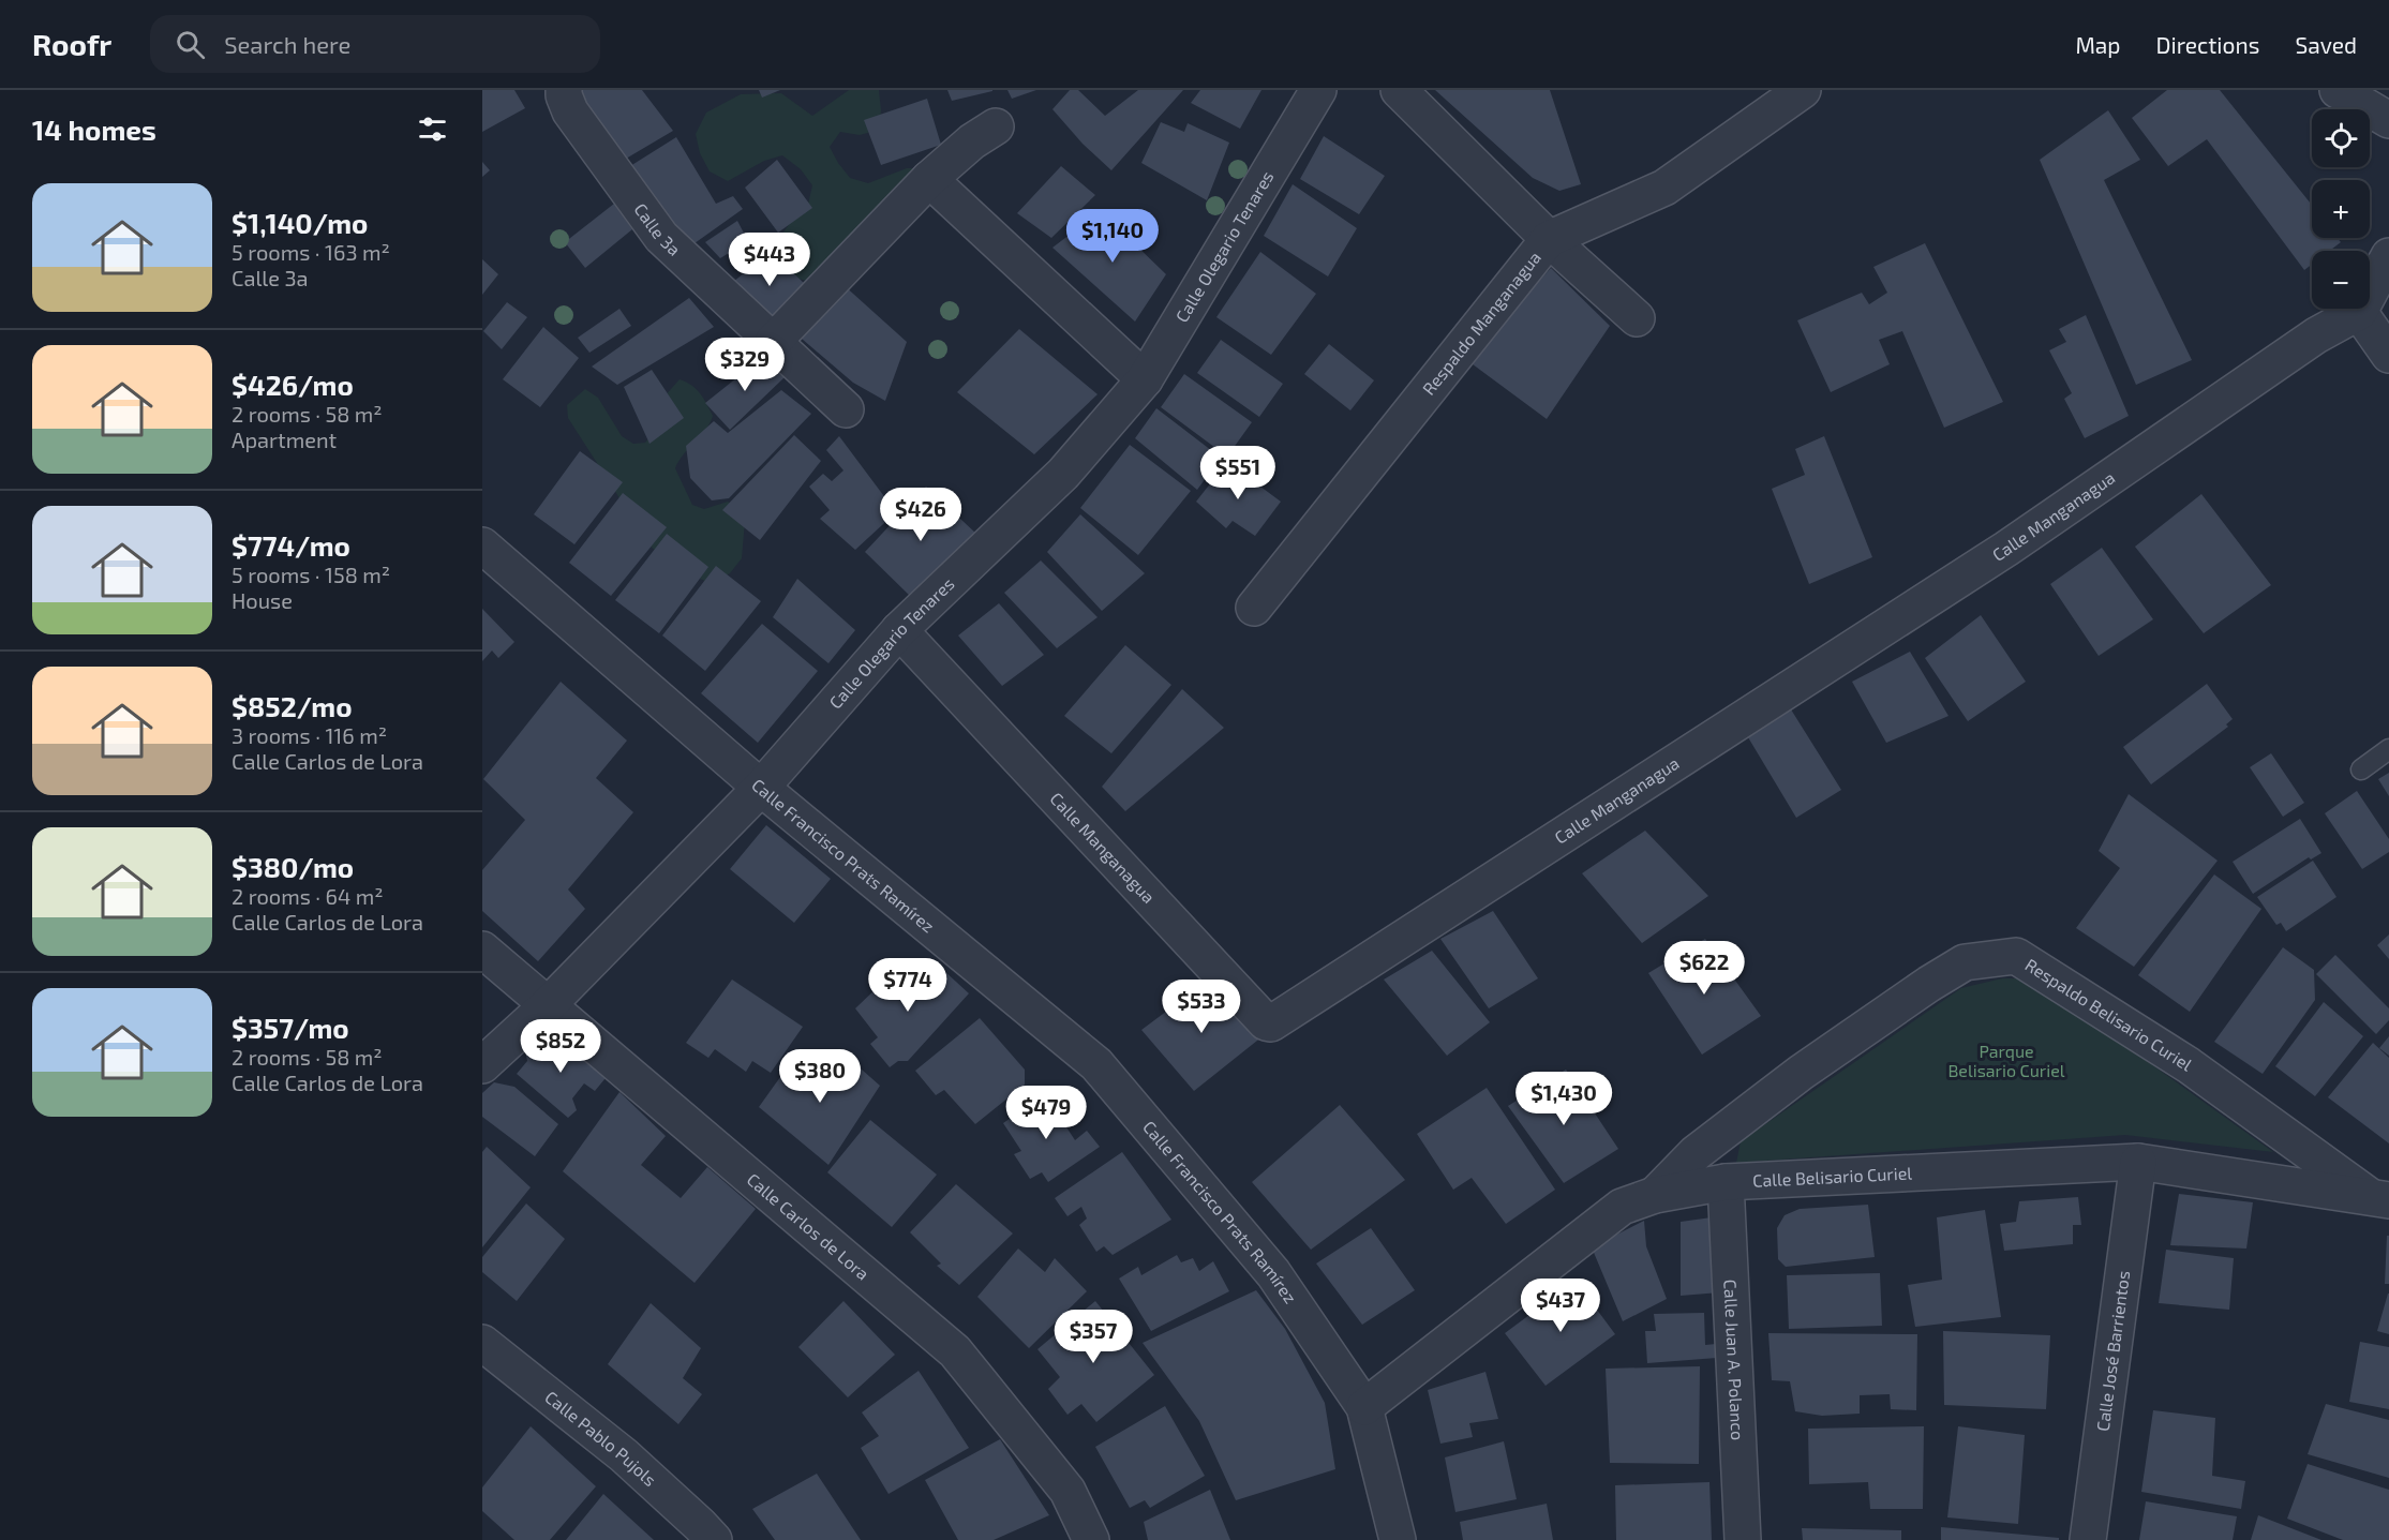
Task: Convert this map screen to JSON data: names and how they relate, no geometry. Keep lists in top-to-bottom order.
{
  "streets": {
    "street": [
      "Calle 3a",
      "Calle Olegario Tenares",
      "Respaldo Manganagua",
      "Calle Manganagua",
      "Calle Francisco Prats Ramírez",
      "Respaldo Belisario Curiel",
      "Calle Belisario Curiel",
      "Calle Carlos de Lora",
      "Calle José Barrientos",
      "Calle Juan A. Polanco",
      "Calle Pablo Pujols"
    ]
  },
  "crossings": [
    ["Calle Olegario Tenares", "Calle Manganagua"],
    ["Calle Olegario Tenares", "Calle Francisco Prats Ramírez"],
    ["Calle Olegario Tenares", "Calle Carlos de Lora"],
    ["Calle Francisco Prats Ramírez", "Calle Belisario Curiel"],
    ["Respaldo Belisario Curiel", "Calle Belisario Curiel"],
    ["Calle Belisario Curiel", "Calle José Barrientos"],
    ["Calle Belisario Curiel", "Calle Juan A. Polanco"]
  ],
  "parks": ["Parque Belisario Curiel"],
  "page": {
    "header": "Roofr",
    "search": "Search here",
    "nav": ["Map", "Directions", "Saved"],
    "heading": "14 homes",
    "map_buttons": ["+", "−"],
    "list": [
      {
        "name": "$1,140/mo",
        "note": "5 rooms · 163 m² · Calle 3a"
      },
      {
        "name": "$426/mo",
        "note": "2 rooms · 58 m² · Apartment"
      },
      {
        "name": "$774/mo",
        "note": "5 rooms · 158 m² · House"
      },
      {
        "name": "$852/mo",
        "note": "3 rooms · 116 m² · Calle Carlos de Lora"
      },
      {
        "name": "$380/mo",
        "note": "2 rooms · 64 m² · Calle Carlos de Lora"
      },
      {
        "name": "$357/mo",
        "note": "2 rooms · 58 m² · Calle Carlos de Lora"
      }
    ],
    "price": [
      "$1,140",
      "$443",
      "$329",
      "$551",
      "$426",
      "$622",
      "$774",
      "$533",
      "$852",
      "$380",
      "$1,430",
      "$479",
      "$437",
      "$357"
    ]
  }
}
